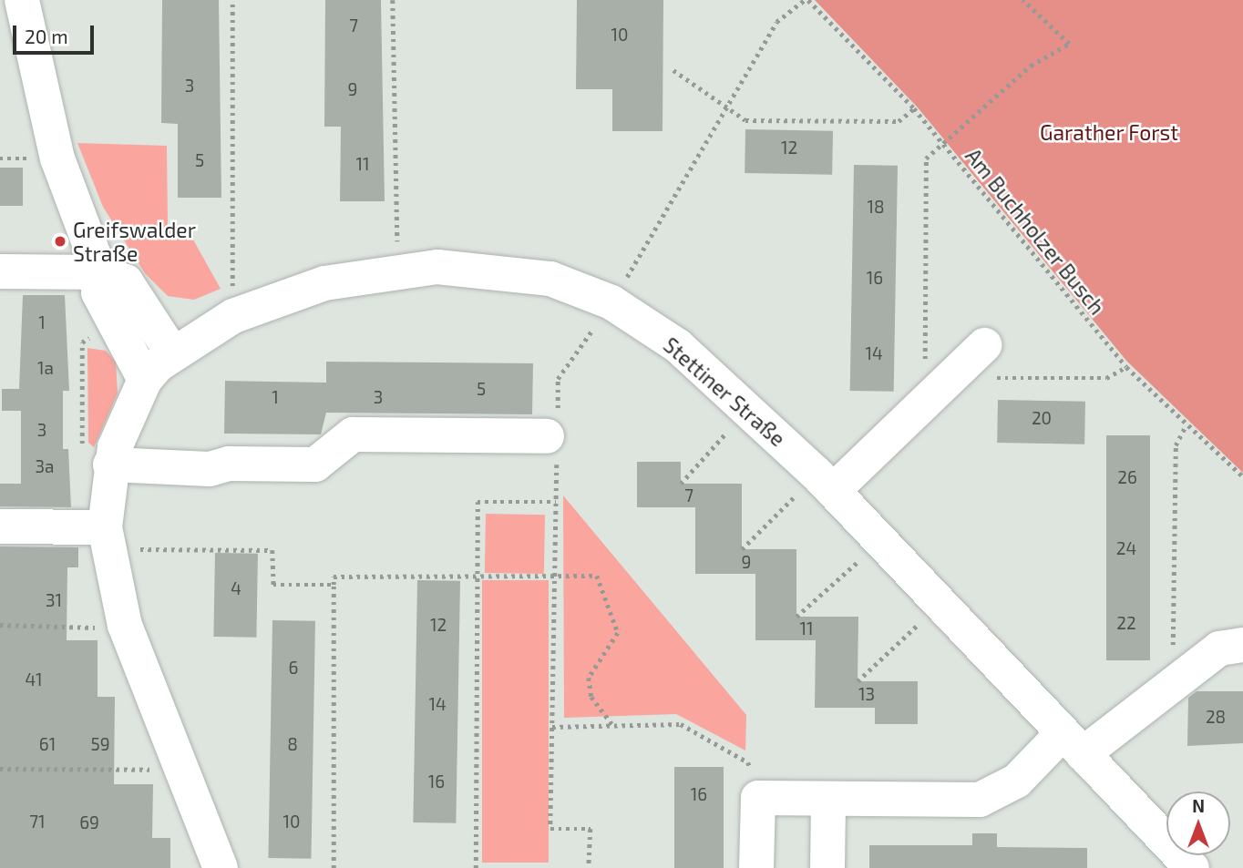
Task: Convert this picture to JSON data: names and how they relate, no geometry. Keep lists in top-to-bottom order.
{
  "streets": {
    "street": ["Stettiner Straße"],
    "path": ["Am Buchholzer Busch"]
  },
  "parks": ["Garather Forst"],
  "places": ["Greifswalder Straße"],
  "house_numbers": [
    "7",
    "10",
    "3",
    "9",
    "12",
    "5",
    "11",
    "18",
    "16",
    "1",
    "14",
    "1a",
    "5",
    "1",
    "3",
    "20",
    "3",
    "3a",
    "26",
    "7",
    "24",
    "9",
    "4",
    "31",
    "22",
    "12",
    "11",
    "6",
    "41",
    "13",
    "14",
    "28",
    "61",
    "59",
    "8",
    "16",
    "16",
    "71",
    "10",
    "69"
  ],
  "scale_bar": "20 m",
  "north": "top"
}
